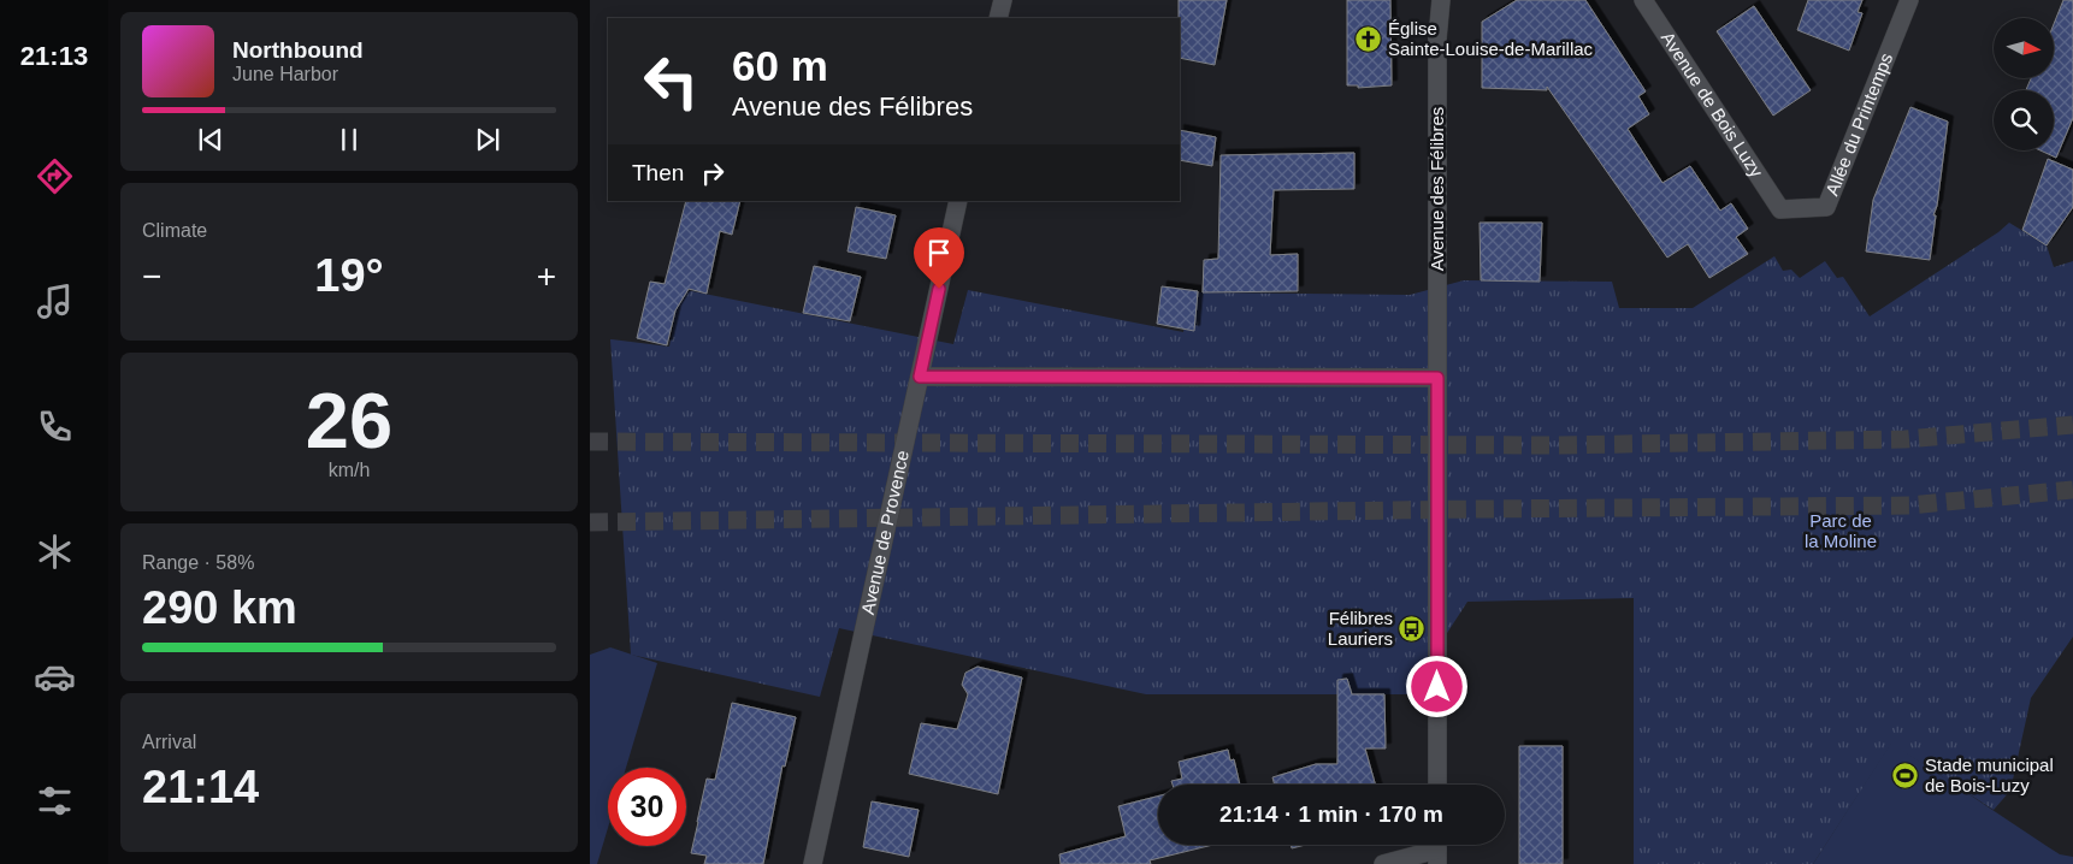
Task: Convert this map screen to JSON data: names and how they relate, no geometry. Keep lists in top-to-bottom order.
{
  "streets": {
    "street": [
      "Avenue de Bois Luzy",
      "Allée du Printemps",
      "Avenue des Félibres",
      "Avenue de Provence"
    ]
  },
  "crossings": [
    ["Avenue de Bois Luzy", "Allée du Printemps"]
  ],
  "parks": ["Parc de la Moline"],
  "places": {
    "church": ["Église Sainte-Louise-de-Marillac"],
    "bus stop": ["Félibres Lauriers"],
    "sports": ["Stade municipal de Bois-Luzy"]
  },
  "north": "right",
  "page": {
    "tabs": "21:13",
    "turn": ["60 m", "Avenue des Félibres"],
    "song": ["Northbound", "June Harbor"],
    "then": "Then",
    "tile": [
      "Climate",
      ["26", "km/h"],
      ["Range · 58%", "290 km"],
      ["Arrival", "21:14"]
    ],
    "heat": ["−", "19°", "+"],
    "limit": "30",
    "trip": "21:14 · 1 min · 170 m"
  }
}
